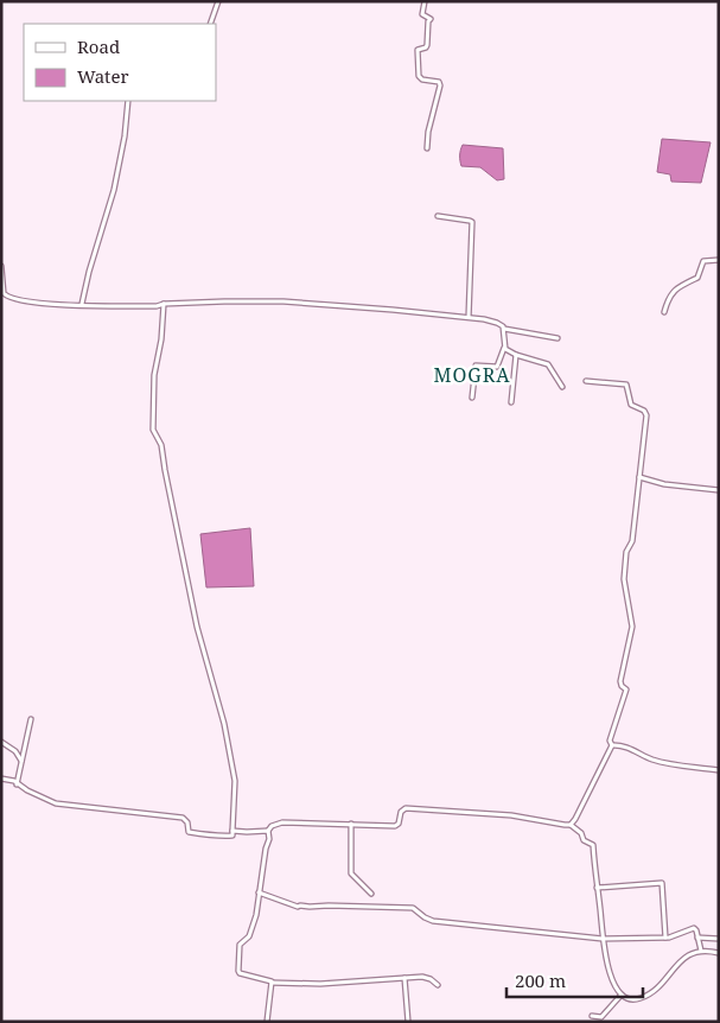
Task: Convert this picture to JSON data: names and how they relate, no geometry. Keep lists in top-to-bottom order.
{
  "districts": ["MOGRA"],
  "legend": ["Road", "Water"],
  "scale_bar": "200 m"
}
